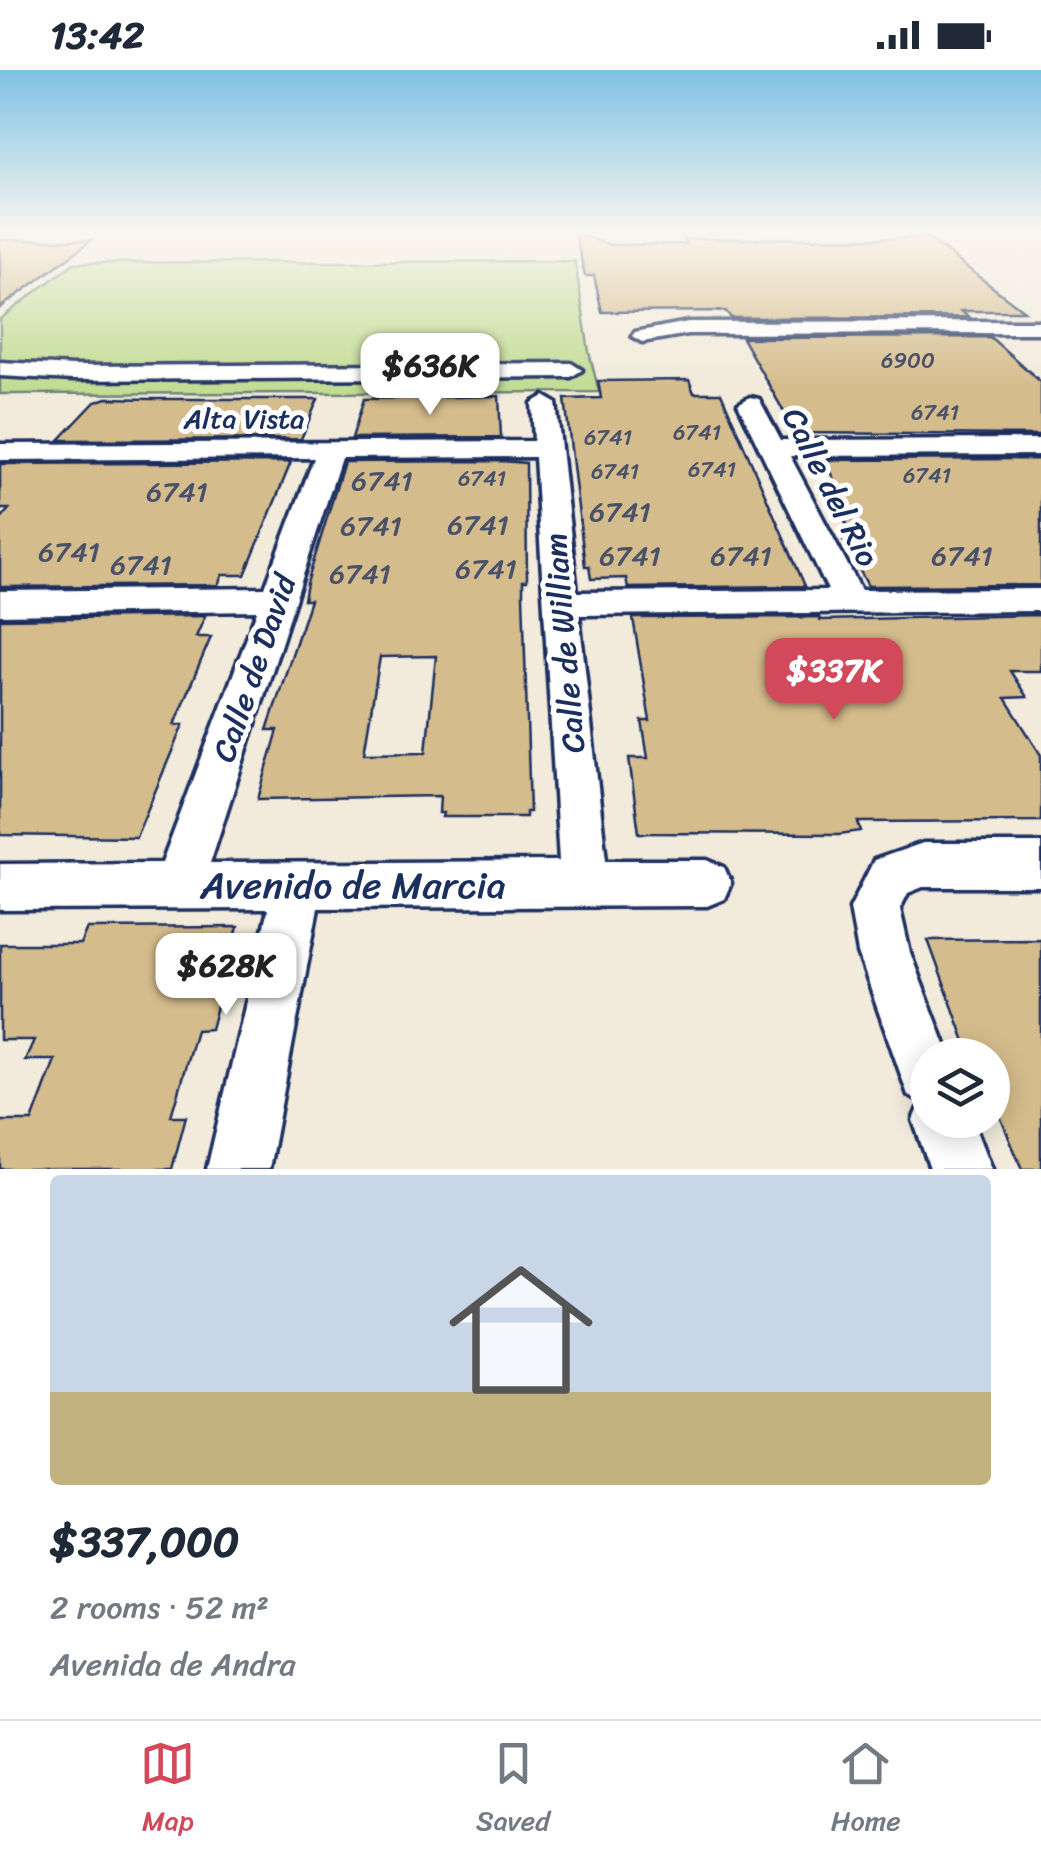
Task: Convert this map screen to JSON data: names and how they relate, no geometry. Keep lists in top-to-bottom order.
{
  "streets": {
    "street": [
      "Alta Vista",
      "Calle del Rio",
      "Calle de William",
      "Calle de David",
      "Avenido de Marcia"
    ]
  },
  "crossings": [
    ["Alta Vista", "Calle de William"],
    ["Alta Vista", "Calle de David"],
    ["Calle de William", "Avenido de Marcia"],
    ["Calle de David", "Avenido de Marcia"]
  ],
  "house_numbers": [
    "6900",
    "6741",
    "6741",
    "6741",
    "6741",
    "6741",
    "6741",
    "6741",
    "6741",
    "6741",
    "6741",
    "6741",
    "6741",
    "6741",
    "6741",
    "6741",
    "6741",
    "6741",
    "6741",
    "6741"
  ],
  "page": {
    "status": "13:42",
    "price": ["$636K", "$337K", "$628K"],
    "list": [
      {
        "name": "$337,000",
        "note": "2 rooms · 52 m² · Avenida de Andra"
      }
    ],
    "tabs": ["Map", "Saved", "Home"]
  }
}
